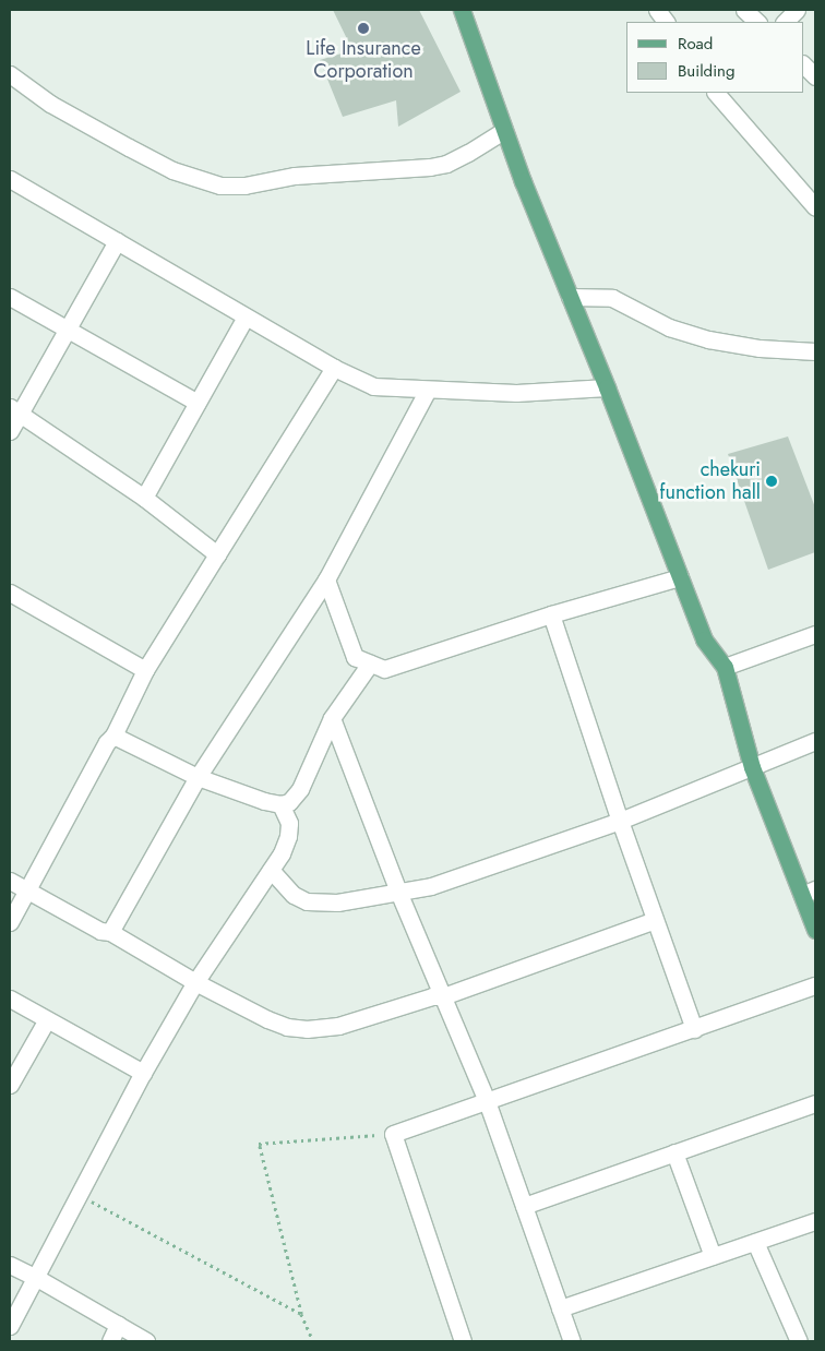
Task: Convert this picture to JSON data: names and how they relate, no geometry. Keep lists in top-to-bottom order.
{
  "places": ["Life Insurance Corporation", "chekuri function hall"],
  "legend": ["Road", "Building"]
}
